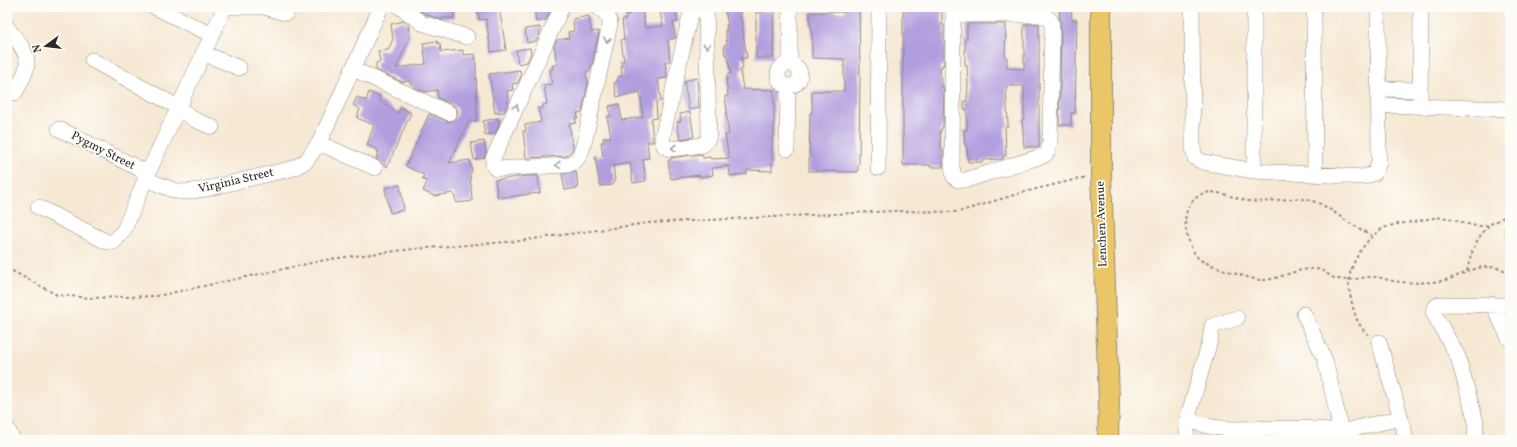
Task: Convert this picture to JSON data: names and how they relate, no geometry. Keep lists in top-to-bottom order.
{
  "streets": {
    "main road": ["Lenchen Avenue"],
    "street": ["Pygmy Street", "Virginia Street"]
  },
  "crossings": [
    ["Pygmy Street", "Virginia Street"]
  ],
  "north": "left"
}
